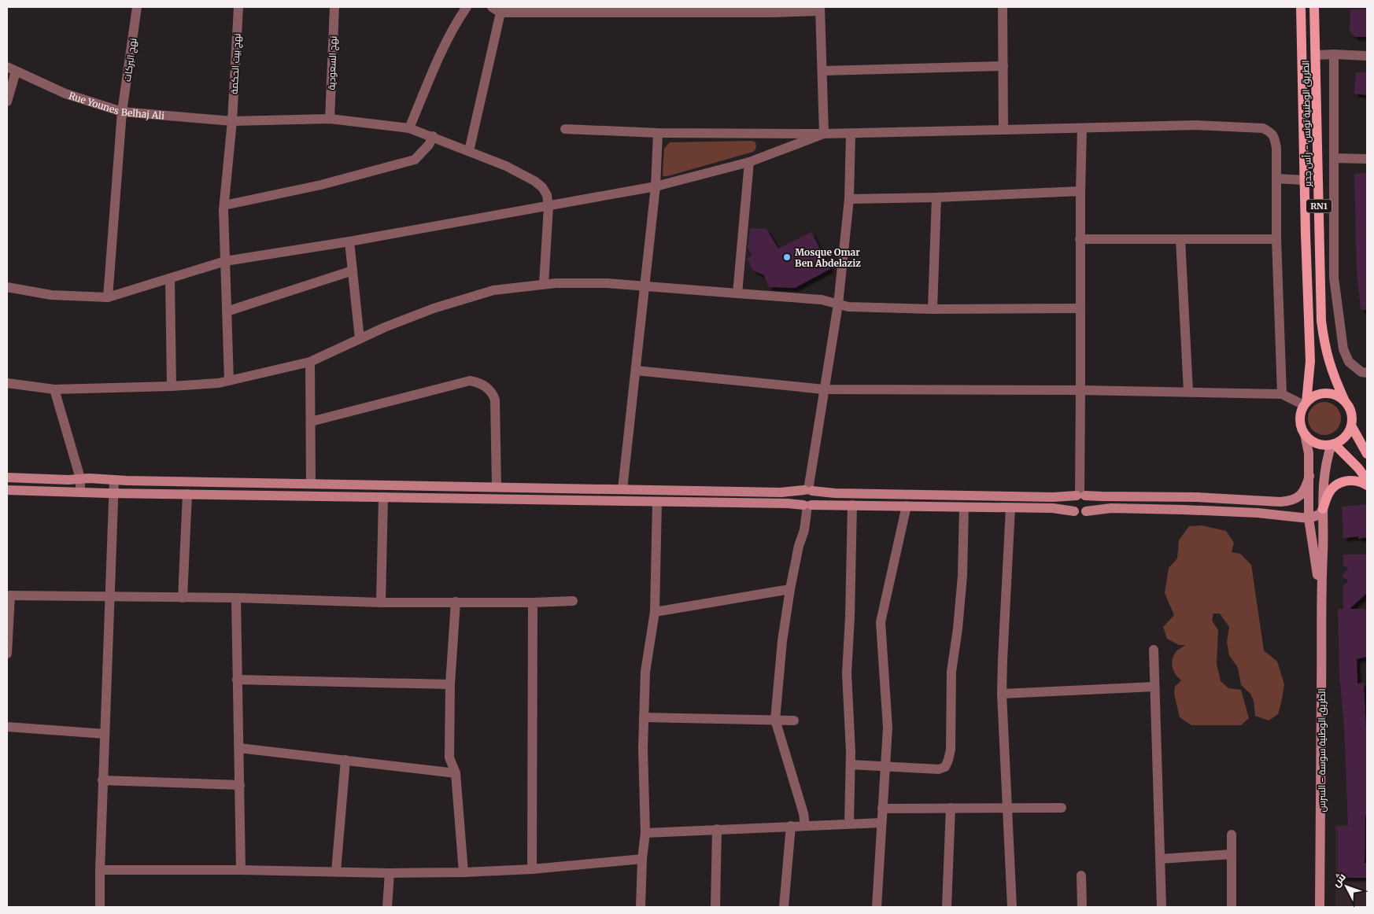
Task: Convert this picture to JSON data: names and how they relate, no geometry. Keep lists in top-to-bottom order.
{
  "streets": {
    "main road": ["الطريق الوطنية تونس - رأس جدير", "RN1", "الطريق الوطنية سوسة - السرس"],
    "street": [
      "نهج البركات",
      "نهج السعودية",
      "نهج بيت الحكمة",
      "Rue Younes Belhaj Ali"
    ]
  },
  "crossings": [
    ["نهج البركات", "Rue Younes Belhaj Ali"],
    ["نهج السعودية", "Rue Younes Belhaj Ali"],
    ["نهج بيت الحكمة", "Rue Younes Belhaj Ali"],
    ["الطريق الوطنية تونس - رأس جدير", "RN1"],
    ["الطريق الوطنية تونس - رأس جدير", "الطريق الوطنية سوسة - السرس"],
    ["RN1", "الطريق الوطنية سوسة - السرس"]
  ],
  "places": ["Mosque Omar Ben Abdelaziz"],
  "north": "top left"
}
